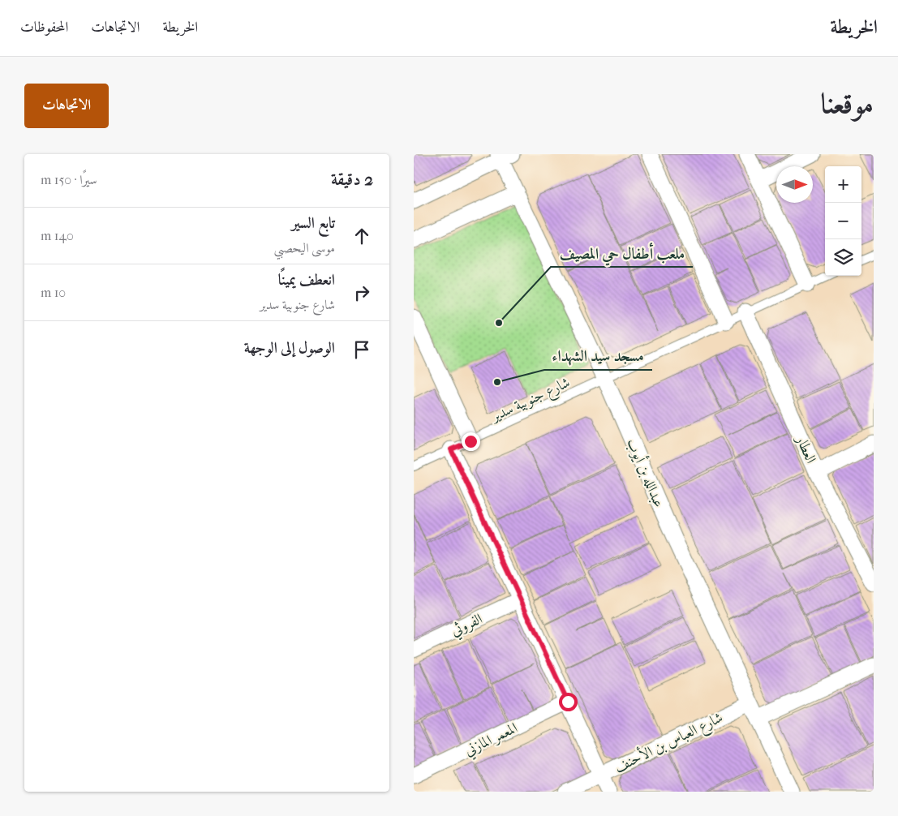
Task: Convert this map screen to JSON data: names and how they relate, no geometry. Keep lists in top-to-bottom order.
{
  "streets": {
    "street": [
      "العطار",
      "عبدالله بن أيوب",
      "الفروثي",
      "المعمر المازني",
      "شارع العباس بن الأحنف"
    ],
    "lane": ["شارع جنوبية سدير"]
  },
  "crossings": [
    ["شارع جنوبية سدير", "العطار"],
    ["شارع جنوبية سدير", "عبدالله بن أيوب"],
    ["عبدالله بن أيوب", "شارع العباس بن الأحنف"]
  ],
  "places": ["ملعب أطفال حي المصيف", "مسجد سيد الشهداء"],
  "north": "right",
  "page": {
    "header": "الخريطة",
    "nav": ["الخريطة", "الاتجاهات", "المحفوظات"],
    "title": "موقعنا",
    "buttons": "الاتجاهات",
    "heading": ["2 دقيقة", "سيرًا · 150 m"],
    "map_buttons": ["+", "−"],
    "list": [
      ["تابع السير", "موسى اليحصبي", "140 m"],
      ["انعطف يمينًا", "شارع جنوبية سدير", "10 m"],
      "الوصول إلى الوجهة"
    ]
  }
}
